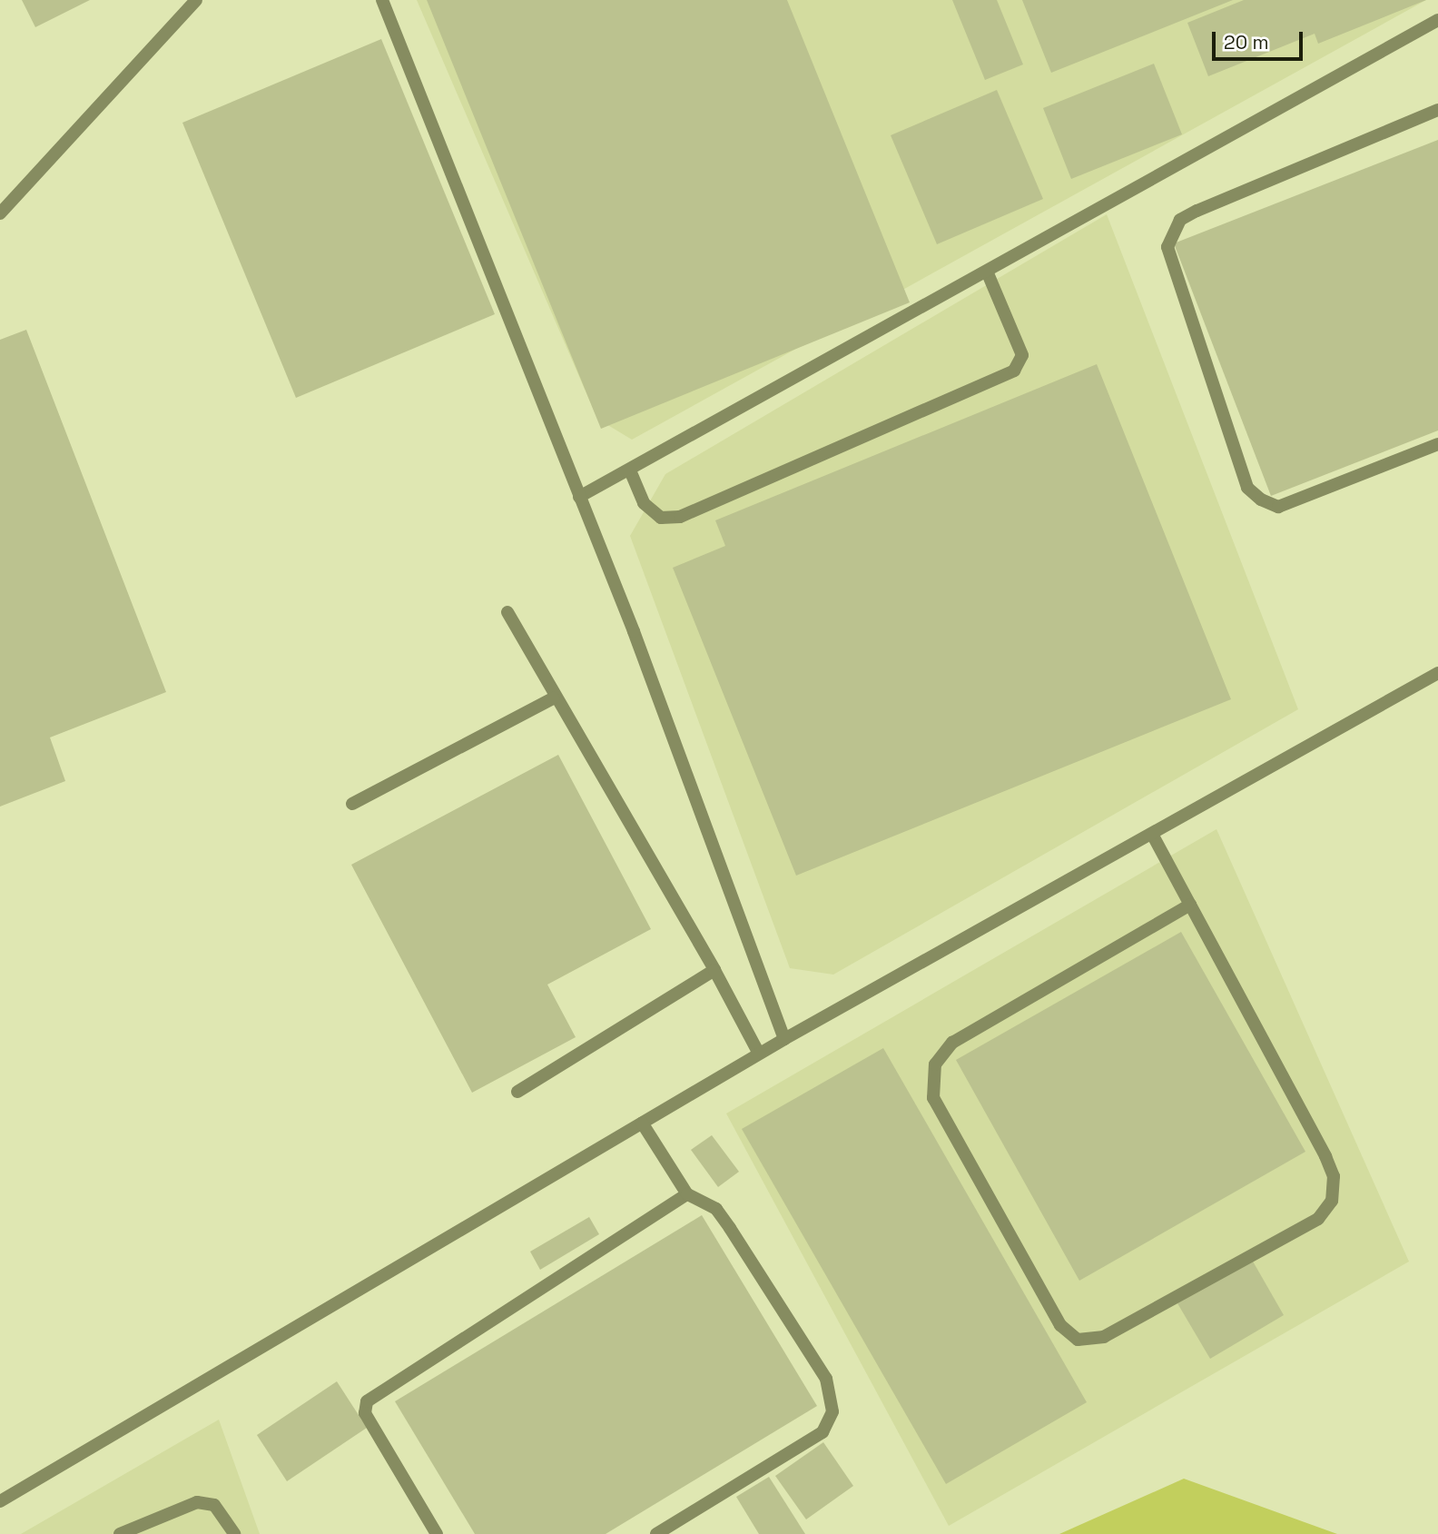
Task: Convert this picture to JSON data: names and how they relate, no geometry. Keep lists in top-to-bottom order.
{
  "scale_bar": "20 m"
}
